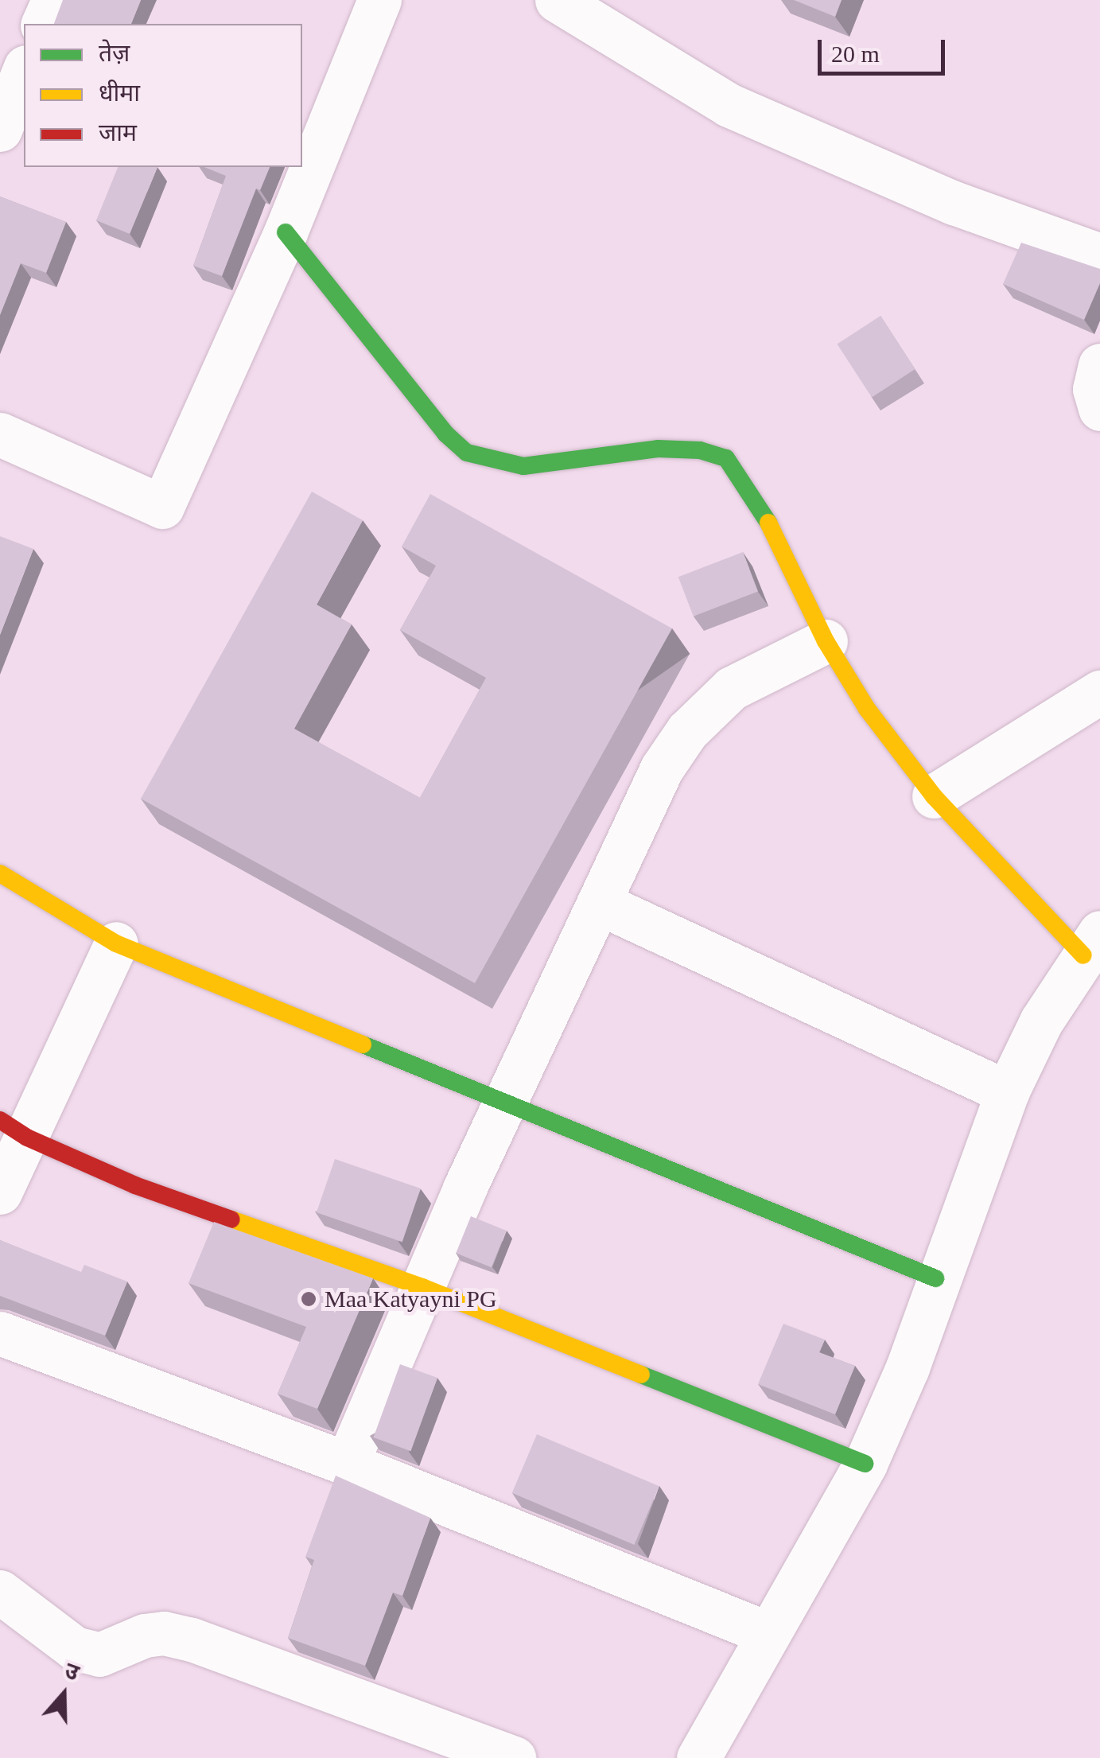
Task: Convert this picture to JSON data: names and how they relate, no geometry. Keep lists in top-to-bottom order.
{
  "places": ["Maa Katyayni PG"],
  "legend": ["तेज़", "धीमा", "जाम"],
  "scale_bar": "20 m",
  "north": "top"
}
